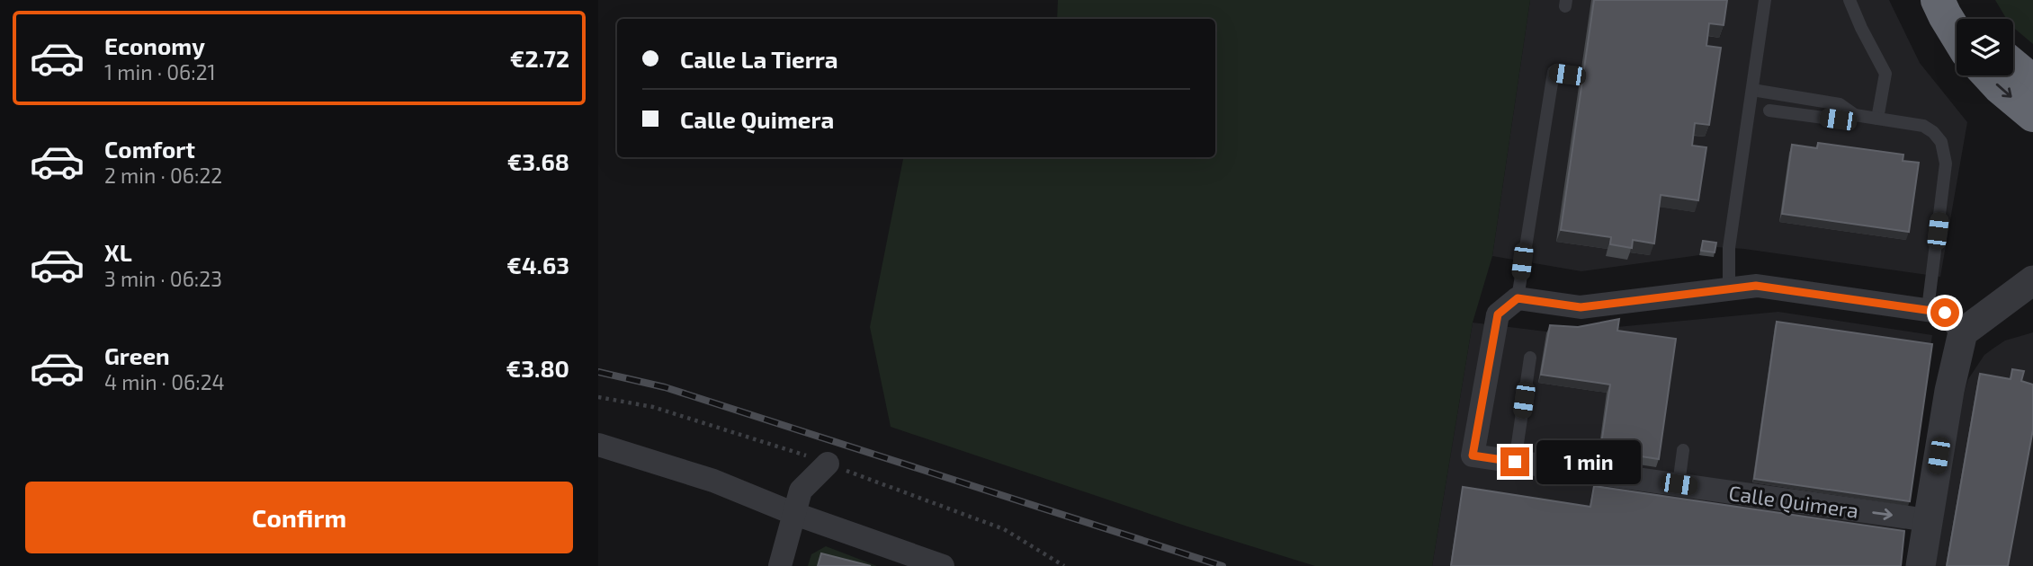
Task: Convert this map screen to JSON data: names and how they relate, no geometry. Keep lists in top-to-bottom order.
{
  "streets": {
    "street": ["Calle Quimera"]
  },
  "page": {
    "list": [
      {
        "name": "Economy",
        "note": "1 min · 06:21",
        "value": "€2.72"
      },
      {
        "name": "Comfort",
        "note": "2 min · 06:22",
        "value": "€3.68"
      },
      {
        "name": "XL",
        "note": "3 min · 06:23",
        "value": "€4.63"
      },
      {
        "name": "Green",
        "note": "4 min · 06:24",
        "value": "€3.80"
      }
    ],
    "banner": ["Calle La Tierra", "Calle Quimera"],
    "bubble": "1 min",
    "buttons": "Confirm"
  }
}
